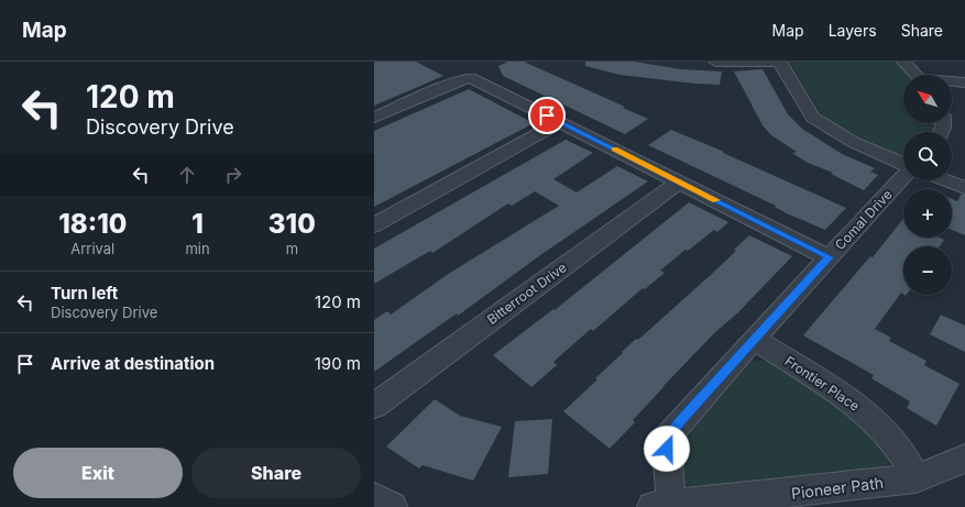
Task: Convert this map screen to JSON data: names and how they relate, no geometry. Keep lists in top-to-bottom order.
{
  "streets": {
    "street": [
      "Comal Drive",
      "Bitterroot Drive",
      "Frontier Place",
      "Pioneer Path"
    ]
  },
  "crossings": [
    ["Comal Drive", "Frontier Place"],
    ["Comal Drive", "Pioneer Path"],
    ["Frontier Place", "Pioneer Path"]
  ],
  "north": "top left",
  "page": {
    "header": "Map",
    "nav": ["Map", "Layers", "Share"],
    "turn": ["120 m", "Discovery Drive"],
    "map_buttons": ["+", "−"],
    "eta": [
      "18:10",
      "Arrival",
      "1",
      "min",
      "310",
      "m"
    ],
    "list": [
      {
        "name": "Turn left",
        "note": "Discovery Drive",
        "value": "120 m"
      },
      {
        "name": "Arrive at destination",
        "value": "190 m"
      }
    ],
    "buttons": ["Exit", "Share"]
  }
}
